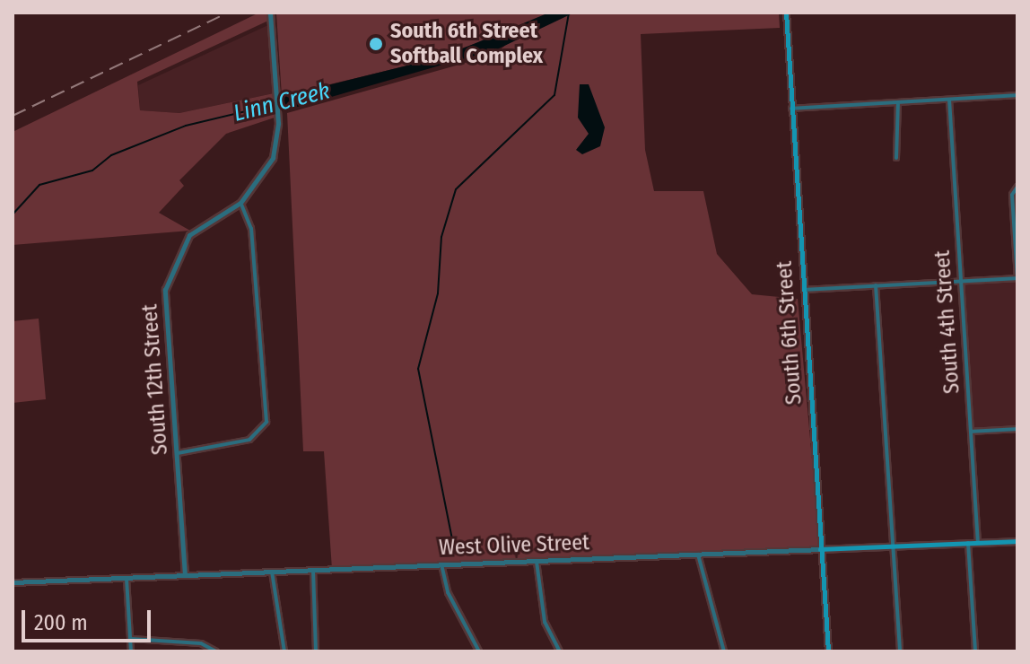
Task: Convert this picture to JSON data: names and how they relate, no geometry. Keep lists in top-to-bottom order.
{
  "streets": {
    "main road": ["South 6th Street", "West Olive Street"],
    "street": ["South 4th Street", "South 12th Street"]
  },
  "crossings": [
    ["South 4th Street", "West Olive Street"],
    ["South 6th Street", "West Olive Street"],
    ["South 12th Street", "West Olive Street"]
  ],
  "water": ["Linn Creek"],
  "places": ["South 6th Street Softball Complex"],
  "scale_bar": "200 m"
}
